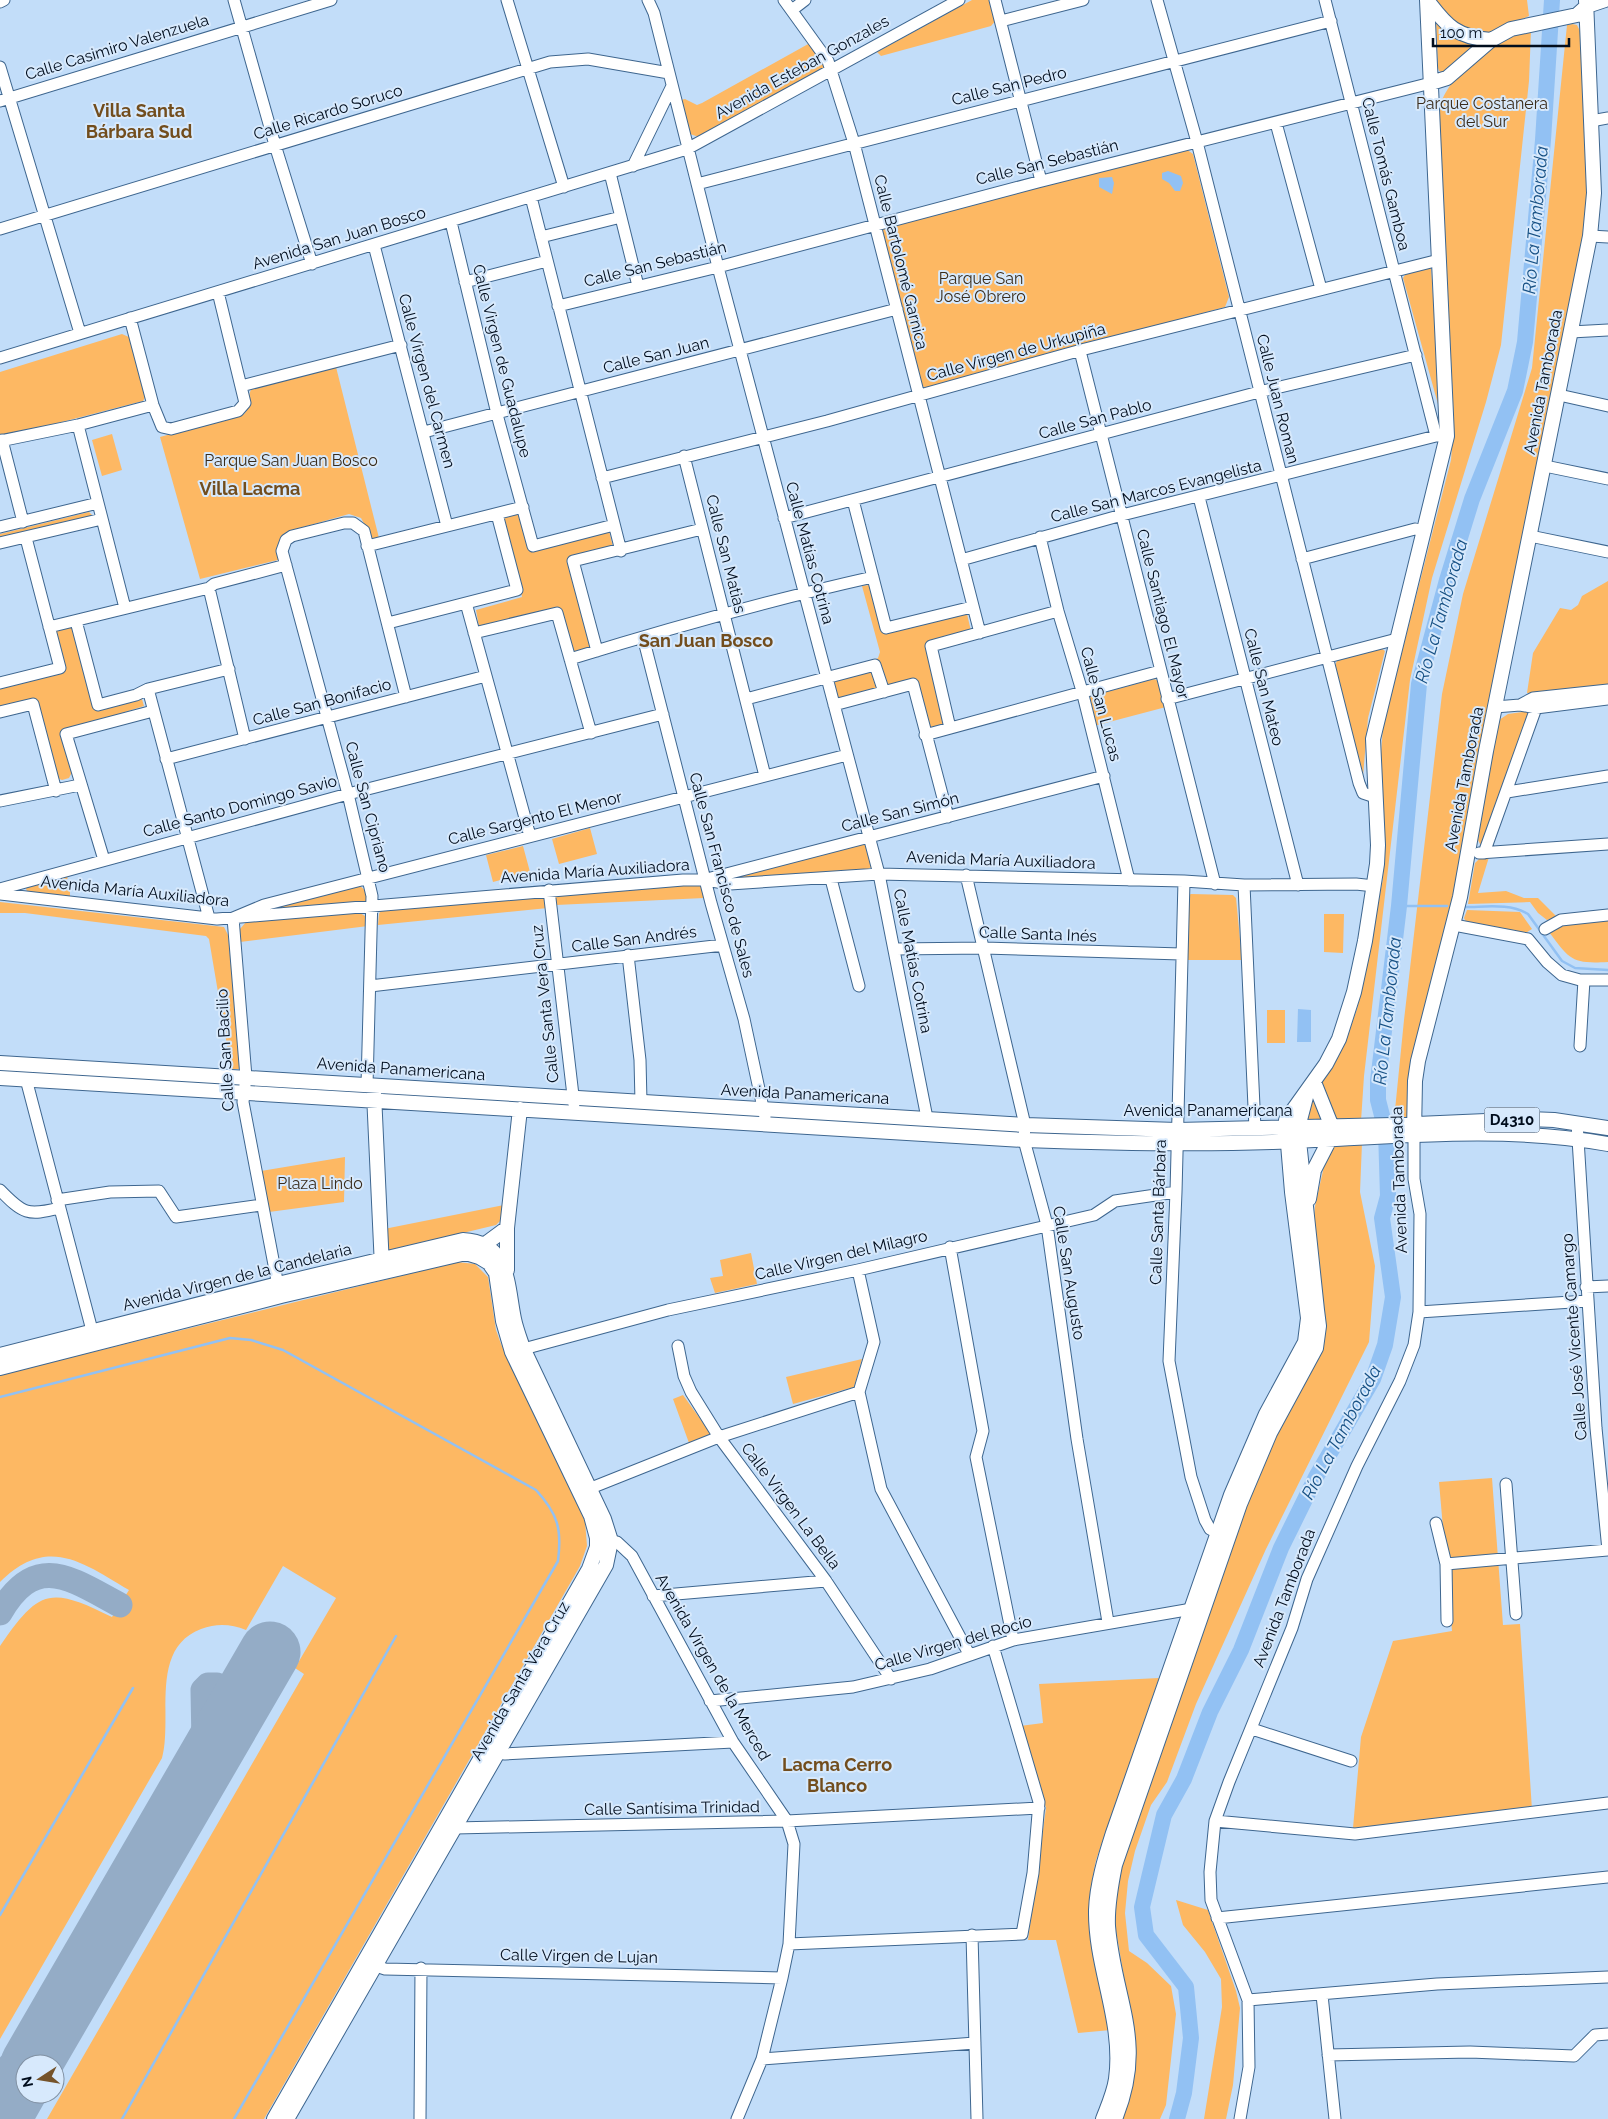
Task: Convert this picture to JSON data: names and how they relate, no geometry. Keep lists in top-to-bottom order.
{
  "streets": {
    "main road": [
      "Calle San Sebastián",
      "Avenida Tamborada",
      "Calle San Cipriano",
      "Avenida Panamericana",
      "D4310",
      "Avenida Virgen de la Candelaria",
      "Avenida Santa Vera Cruz"
    ],
    "street": [
      "Calle Casimiro Valenzuela",
      "Avenida Esteban Gonzales",
      "Calle San Pedro",
      "Calle Ricardo Soruco",
      "Calle Tomás Gamboa",
      "Avenida San Juan Bosco",
      "Calle Bartolomé Garnica",
      "Calle Virgen de Urkupiña",
      "Calle San Juan",
      "Calle Virgen de Guadalupe",
      "Calle Virgen del Carmen",
      "Calle Juan Roman",
      "Calle San Pablo",
      "Calle San Marcos Evangelista",
      "Calle Matías Cotrina",
      "Calle San Matias",
      "Calle Santiago El Mayor",
      "Calle San Mateo",
      "Calle San Bonifacio",
      "Calle San Lucas",
      "Calle Santo Domingo Savio",
      "Calle San Simón",
      "Calle Sargento El Menor",
      "Avenida María Auxiliadora",
      "Calle San Francisco de Sales",
      "Calle Santa Inés",
      "Calle San Andrés",
      "Calle Santa Vera Cruz",
      "Calle San Bacilio",
      "Calle Santa Bárbara",
      "Calle Virgen del Milagro",
      "Calle San Augusto",
      "Calle José Vicente Camargo",
      "Calle Virgen La Bella",
      "Calle Virgen del Rocío",
      "Avenida Virgen de la Merced",
      "Calle Santísima Trinidad",
      "Calle Virgen de Lujan"
    ]
  },
  "crossings": [
    ["Avenida Esteban Gonzales", "Avenida San Juan Bosco"],
    ["Avenida Esteban Gonzales", "Calle Bartolomé Garnica"],
    ["Avenida Esteban Gonzales", "Calle Matías Cotrina"],
    ["Calle San Pedro", "Calle Tomás Gamboa"],
    ["Calle San Pedro", "Calle Bartolomé Garnica"],
    ["Calle San Pedro", "Calle Juan Roman"],
    ["Calle San Pedro", "Calle Matías Cotrina"],
    ["Calle Ricardo Soruco", "Calle Matías Cotrina"],
    ["Calle San Sebastián", "Calle Tomás Gamboa"],
    ["Calle San Sebastián", "Calle Bartolomé Garnica"],
    ["Calle San Sebastián", "Avenida Tamborada"],
    ["Calle San Sebastián", "Calle Juan Roman"],
    ["Calle San Sebastián", "Calle Matías Cotrina"],
    ["Calle Tomás Gamboa", "Calle Virgen de Urkupiña"],
    ["Calle Tomás Gamboa", "Calle San Pablo"],
    ["Calle Tomás Gamboa", "Calle San Marcos Evangelista"],
    ["Avenida San Juan Bosco", "Calle Virgen de Guadalupe"],
    ["Avenida San Juan Bosco", "Calle Virgen del Carmen"],
    ["Avenida San Juan Bosco", "Calle Matías Cotrina"],
    ["Calle Bartolomé Garnica", "Calle Virgen de Urkupiña"],
    ["Calle Bartolomé Garnica", "Calle San Juan"],
    ["Calle Bartolomé Garnica", "Calle San Pablo"],
    ["Calle Bartolomé Garnica", "Calle San Marcos Evangelista"],
    ["Calle Virgen de Urkupiña", "Calle Juan Roman"],
    ["Calle Virgen de Urkupiña", "Calle Matías Cotrina"],
    ["Calle Virgen de Urkupiña", "Calle San Matias"],
    ["Calle Virgen de Urkupiña", "Calle Santiago El Mayor"],
    ["Calle San Juan", "Calle Virgen de Guadalupe"],
    ["Calle San Juan", "Calle Virgen del Carmen"],
    ["Calle San Juan", "Calle Matías Cotrina"],
    ["Avenida Tamborada", "Avenida Panamericana"],
    ["Calle Juan Roman", "Calle San Pablo"],
    ["Calle Juan Roman", "Calle San Marcos Evangelista"],
    ["Calle San Pablo", "Calle Matías Cotrina"],
    ["Calle San Pablo", "Calle Santiago El Mayor"],
    ["Calle San Marcos Evangelista", "Calle Santiago El Mayor"],
    ["Calle San Marcos Evangelista", "Calle San Mateo"],
    ["Calle San Marcos Evangelista", "Calle San Lucas"],
    ["Calle Matías Cotrina", "Calle San Simón"],
    ["Calle Matías Cotrina", "Calle Sargento El Menor"],
    ["Calle Matías Cotrina", "Avenida María Auxiliadora"],
    ["Calle Matías Cotrina", "Calle Santa Inés"],
    ["Calle Matías Cotrina", "Avenida Panamericana"],
    ["Calle San Matias", "Calle Sargento El Menor"],
    ["Calle Santiago El Mayor", "Avenida María Auxiliadora"],
    ["Calle San Mateo", "Avenida María Auxiliadora"],
    ["Calle San Bonifacio", "Calle San Cipriano"],
    ["Calle San Lucas", "Calle San Simón"],
    ["Calle San Lucas", "Avenida María Auxiliadora"],
    ["Calle Santo Domingo Savio", "Calle San Cipriano"],
    ["Calle Santo Domingo Savio", "Calle San Francisco de Sales"],
    ["Calle San Cipriano", "Calle Sargento El Menor"],
    ["Calle San Cipriano", "Avenida María Auxiliadora"],
    ["Calle San Cipriano", "Calle San Andrés"],
    ["Calle San Cipriano", "Avenida Panamericana"],
    ["Calle San Cipriano", "Avenida Virgen de la Candelaria"],
    ["Calle San Simón", "Avenida María Auxiliadora"],
    ["Calle San Simón", "Calle San Francisco de Sales"],
    ["Calle Sargento El Menor", "Avenida María Auxiliadora"],
    ["Calle Sargento El Menor", "Calle San Francisco de Sales"],
    ["Calle Sargento El Menor", "Calle San Bacilio"],
    ["Avenida María Auxiliadora", "Calle San Francisco de Sales"],
    ["Avenida María Auxiliadora", "Calle Santa Vera Cruz"],
    ["Avenida María Auxiliadora", "Calle San Bacilio"],
    ["Avenida María Auxiliadora", "Calle Santa Bárbara"],
    ["Avenida María Auxiliadora", "Calle San Augusto"],
    ["Calle San Francisco de Sales", "Calle San Andrés"],
    ["Calle San Francisco de Sales", "Avenida Panamericana"],
    ["Calle Santa Inés", "Calle Santa Bárbara"],
    ["Calle Santa Inés", "Calle San Augusto"],
    ["Calle San Andrés", "Calle Santa Vera Cruz"],
    ["Calle Santa Vera Cruz", "Avenida Panamericana"],
    ["Calle San Bacilio", "Avenida Panamericana"],
    ["Calle San Bacilio", "Avenida Virgen de la Candelaria"],
    ["Avenida Panamericana", "Calle Santa Bárbara"],
    ["Avenida Panamericana", "Calle San Augusto"],
    ["Avenida Panamericana", "Calle José Vicente Camargo"],
    ["Calle Santa Bárbara", "Calle Virgen del Milagro"],
    ["Calle Virgen del Milagro", "Calle San Augusto"],
    ["Calle Virgen del Milagro", "Avenida Santa Vera Cruz"],
    ["Calle San Augusto", "Calle Virgen del Rocío"],
    ["Avenida Virgen de la Candelaria", "Avenida Santa Vera Cruz"],
    ["Calle Virgen La Bella", "Calle Virgen del Rocío"],
    ["Calle Virgen del Rocío", "Avenida Virgen de la Merced"],
    ["Avenida Virgen de la Merced", "Avenida Santa Vera Cruz"],
    ["Avenida Virgen de la Merced", "Calle Santísima Trinidad"],
    ["Avenida Virgen de la Merced", "Calle Virgen de Lujan"],
    ["Avenida Santa Vera Cruz", "Calle Santísima Trinidad"],
    ["Avenida Santa Vera Cruz", "Calle Virgen de Lujan"]
  ],
  "districts": [
    "Villa Santa Bárbara Sud",
    "Villa Lacma",
    "San Juan Bosco",
    "Lacma Cerro Blanco"
  ],
  "water": ["Río La Tamborada"],
  "parks": [
    "Parque Costanera del Sur",
    "Parque San José Obrero",
    "Parque San Juan Bosco",
    "Plaza Lindo"
  ],
  "scale_bar": "100 m",
  "north": "left"
}
